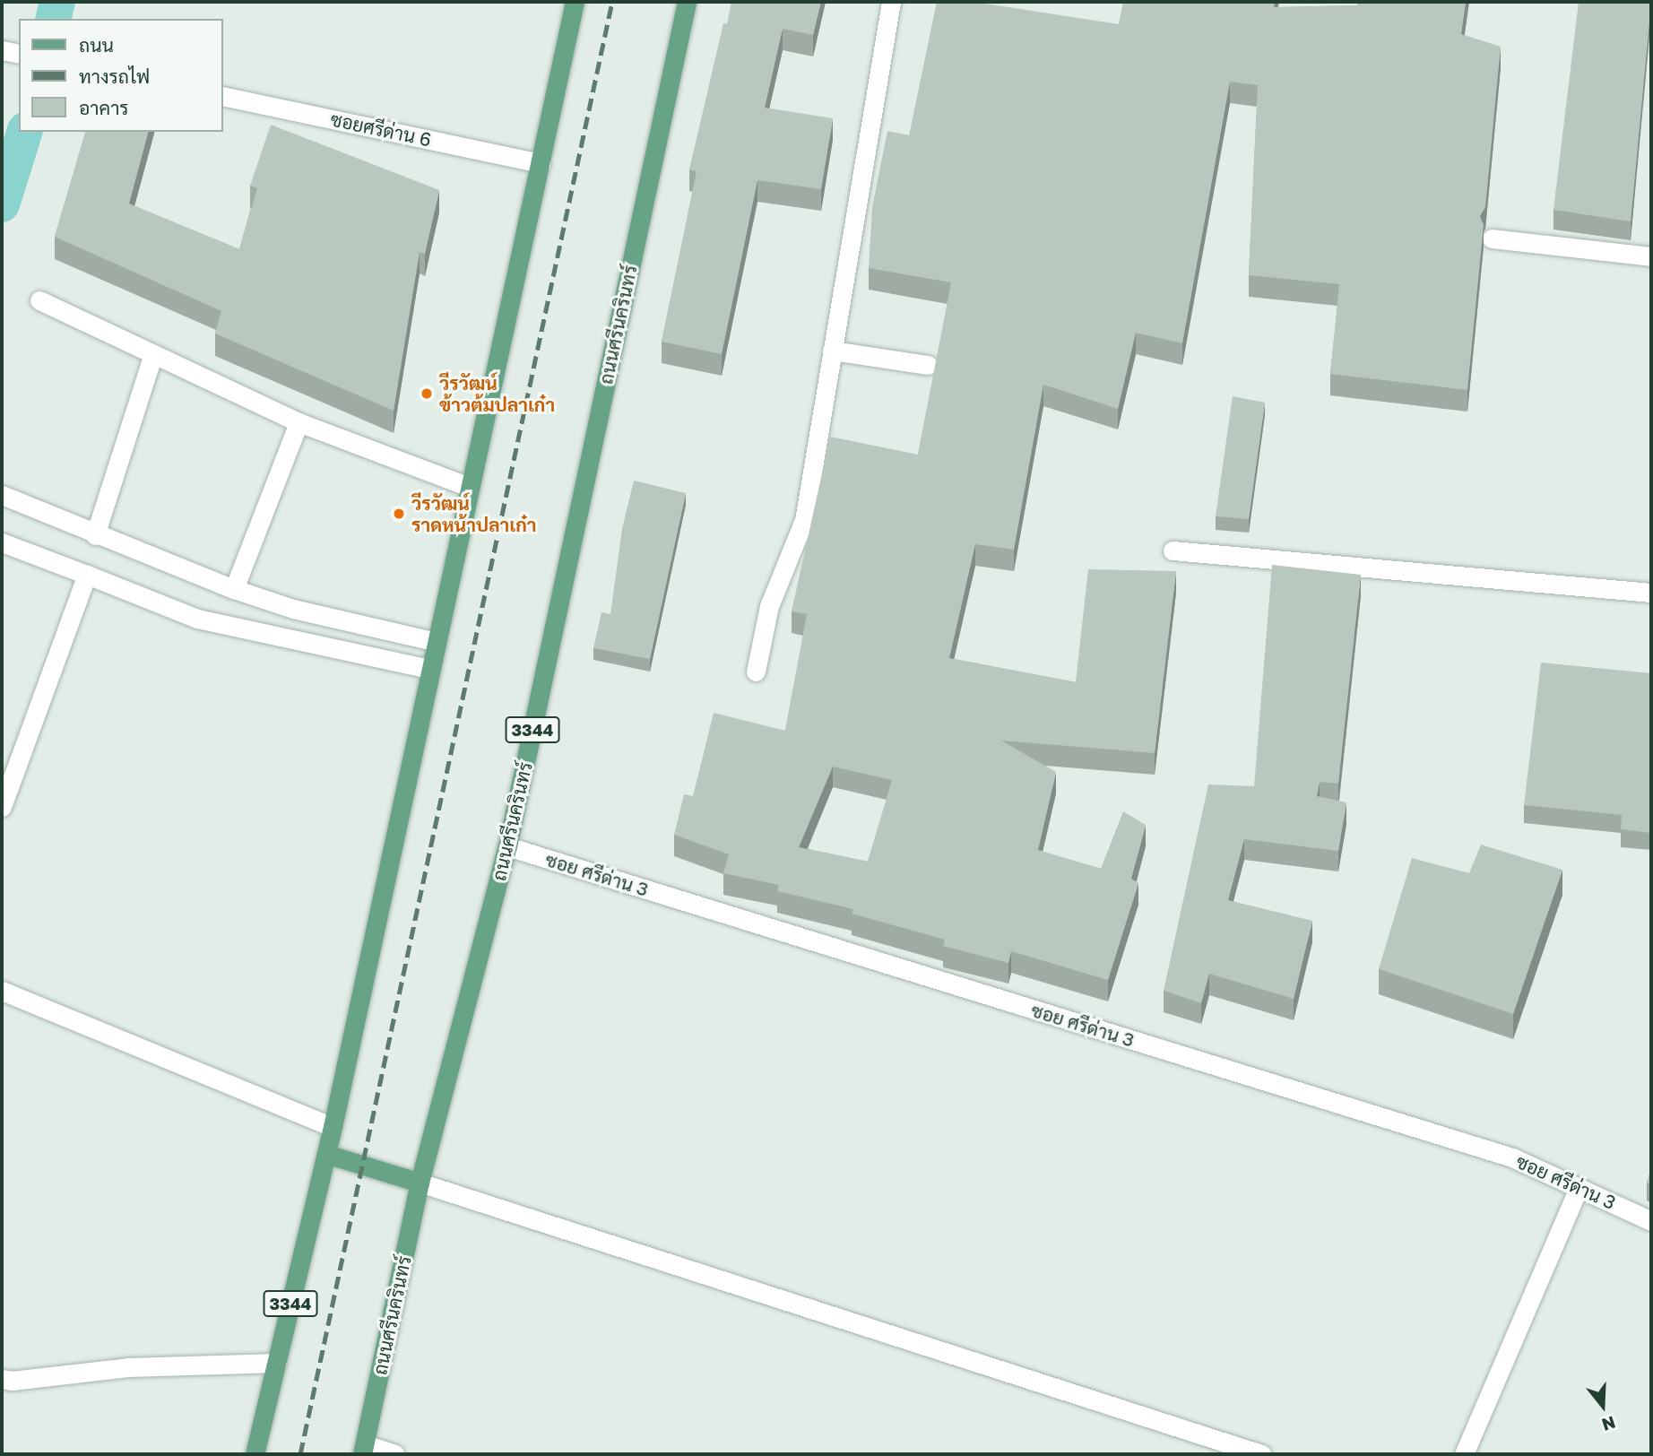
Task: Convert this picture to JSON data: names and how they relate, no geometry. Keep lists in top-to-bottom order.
{
  "streets": {
    "main road": ["ถนนศรีนครินทร์", "3344"],
    "street": ["ซอยศรีด่าน 6", "ซอย ศรีด่าน 3"]
  },
  "crossings": [
    ["ซอยศรีด่าน 6", "3344"],
    ["ถนนศรีนครินทร์", "ซอย ศรีด่าน 3"]
  ],
  "places": ["วีรวัฒน์ ข้าวต้มปลาเก๋า", "วีรวัฒน์ ราดหน้าปลาเก๋า"],
  "legend": ["ถนน", "ทางรถไฟ", "อาคาร"],
  "north": "bottom"
}
